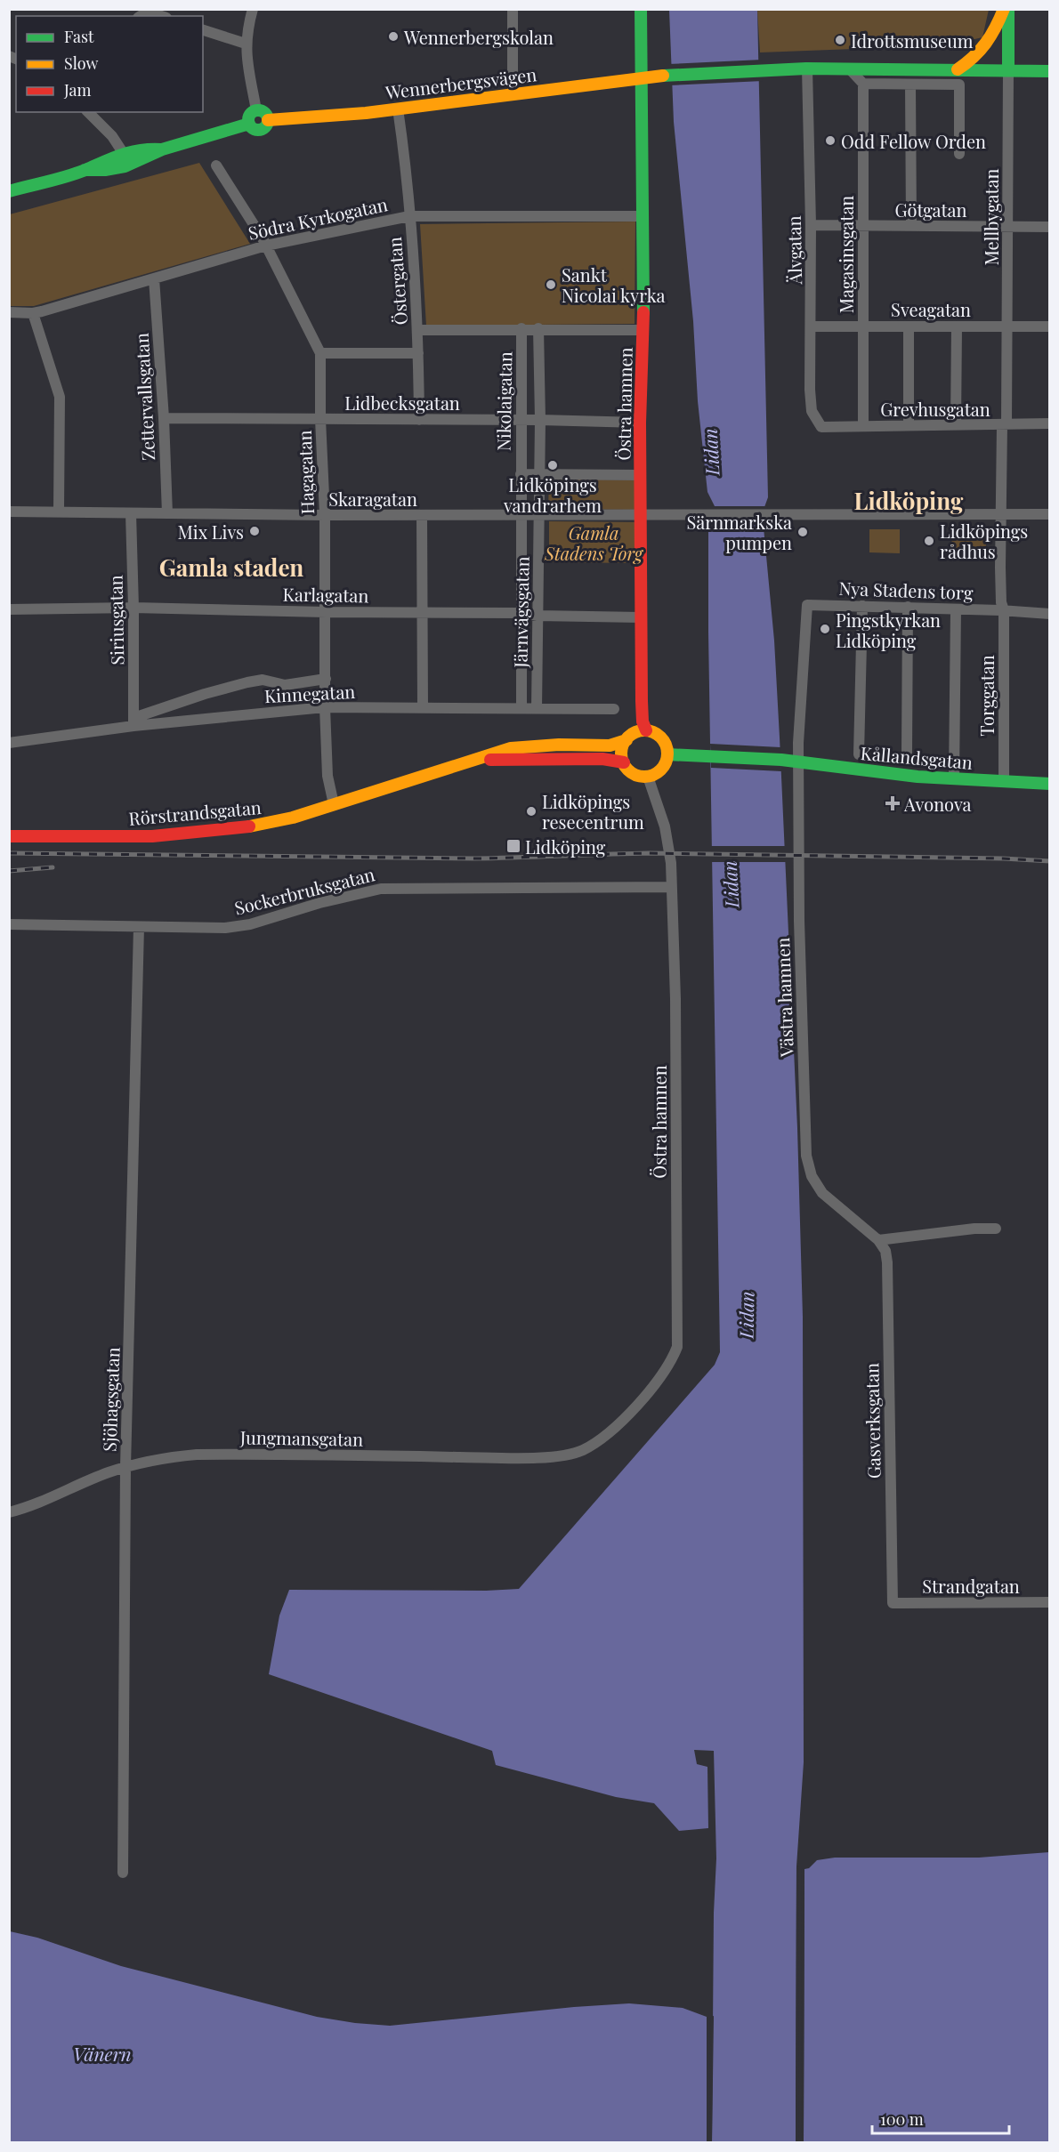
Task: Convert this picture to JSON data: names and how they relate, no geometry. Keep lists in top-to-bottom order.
{
  "streets": {
    "main road": [
      "Wennerbergsvägen",
      "Mellbygatan",
      "Östra hamnen",
      "Kållandsgatan",
      "Rörstrandsgatan"
    ],
    "street": [
      "Götgatan",
      "Södra Kyrkogatan",
      "Älvgatan",
      "Magasinsgatan",
      "Östergatan",
      "Sveagatan",
      "Zettervallsgatan",
      "Nikolaigatan",
      "Lidbecksgatan",
      "Grevhusgatan",
      "Hagagatan",
      "Skaragatan",
      "Nya Stadens torg",
      "Karlagatan",
      "Järnvägsgatan",
      "Siriusgatan",
      "Kinnegatan",
      "Torggatan",
      "Sockerbruksgatan",
      "Västra hamnen",
      "Sjöhagsgatan",
      "Gasverksgatan",
      "Jungmansgatan",
      "Strandgatan"
    ]
  },
  "crossings": [
    ["Wennerbergsvägen", "Mellbygatan"],
    ["Wennerbergsvägen", "Älvgatan"],
    ["Wennerbergsvägen", "Östergatan"],
    ["Wennerbergsvägen", "Östra hamnen"],
    ["Götgatan", "Mellbygatan"],
    ["Götgatan", "Älvgatan"],
    ["Götgatan", "Magasinsgatan"],
    ["Mellbygatan", "Sveagatan"],
    ["Mellbygatan", "Grevhusgatan"],
    ["Mellbygatan", "Skaragatan"],
    ["Mellbygatan", "Torggatan"],
    ["Södra Kyrkogatan", "Östergatan"],
    ["Södra Kyrkogatan", "Zettervallsgatan"],
    ["Södra Kyrkogatan", "Östra hamnen"],
    ["Södra Kyrkogatan", "Hagagatan"],
    ["Älvgatan", "Sveagatan"],
    ["Älvgatan", "Grevhusgatan"],
    ["Magasinsgatan", "Sveagatan"],
    ["Magasinsgatan", "Grevhusgatan"],
    ["Östergatan", "Lidbecksgatan"],
    ["Zettervallsgatan", "Lidbecksgatan"],
    ["Zettervallsgatan", "Skaragatan"],
    ["Nikolaigatan", "Lidbecksgatan"],
    ["Lidbecksgatan", "Östra hamnen"],
    ["Lidbecksgatan", "Hagagatan"],
    ["Östra hamnen", "Skaragatan"],
    ["Östra hamnen", "Karlagatan"],
    ["Östra hamnen", "Kållandsgatan"],
    ["Östra hamnen", "Rörstrandsgatan"],
    ["Östra hamnen", "Sockerbruksgatan"],
    ["Östra hamnen", "Jungmansgatan"],
    ["Hagagatan", "Skaragatan"],
    ["Hagagatan", "Karlagatan"],
    ["Hagagatan", "Kinnegatan"],
    ["Hagagatan", "Rörstrandsgatan"],
    ["Skaragatan", "Järnvägsgatan"],
    ["Skaragatan", "Siriusgatan"],
    ["Skaragatan", "Torggatan"],
    ["Nya Stadens torg", "Torggatan"],
    ["Nya Stadens torg", "Västra hamnen"],
    ["Karlagatan", "Järnvägsgatan"],
    ["Karlagatan", "Siriusgatan"],
    ["Järnvägsgatan", "Kinnegatan"],
    ["Siriusgatan", "Kinnegatan"],
    ["Torggatan", "Kållandsgatan"],
    ["Kållandsgatan", "Rörstrandsgatan"],
    ["Kållandsgatan", "Västra hamnen"],
    ["Sockerbruksgatan", "Sjöhagsgatan"],
    ["Västra hamnen", "Gasverksgatan"],
    ["Sjöhagsgatan", "Jungmansgatan"],
    ["Gasverksgatan", "Strandgatan"]
  ],
  "districts": ["Lidköping", "Gamla staden"],
  "water": ["Lidan", "Vänern"],
  "parks": ["Gamla Stadens Torg"],
  "places": {
    "other": [
      "Wennerbergskolan",
      "Idrottsmuseum",
      "Odd Fellow Orden",
      "Sankt Nicolai kyrka",
      "Lidköpings vandrarhem",
      "Mix Livs",
      "Särnmarkska pumpen",
      "Lidköpings rådhus",
      "Pingstkyrkan Lidköping",
      "Lidköpings resecentrum"
    ],
    "health": ["Avonova"],
    "transit": ["Lidköping"]
  },
  "legend": ["Fast", "Slow", "Jam"],
  "scale_bar": "100 m"
}
